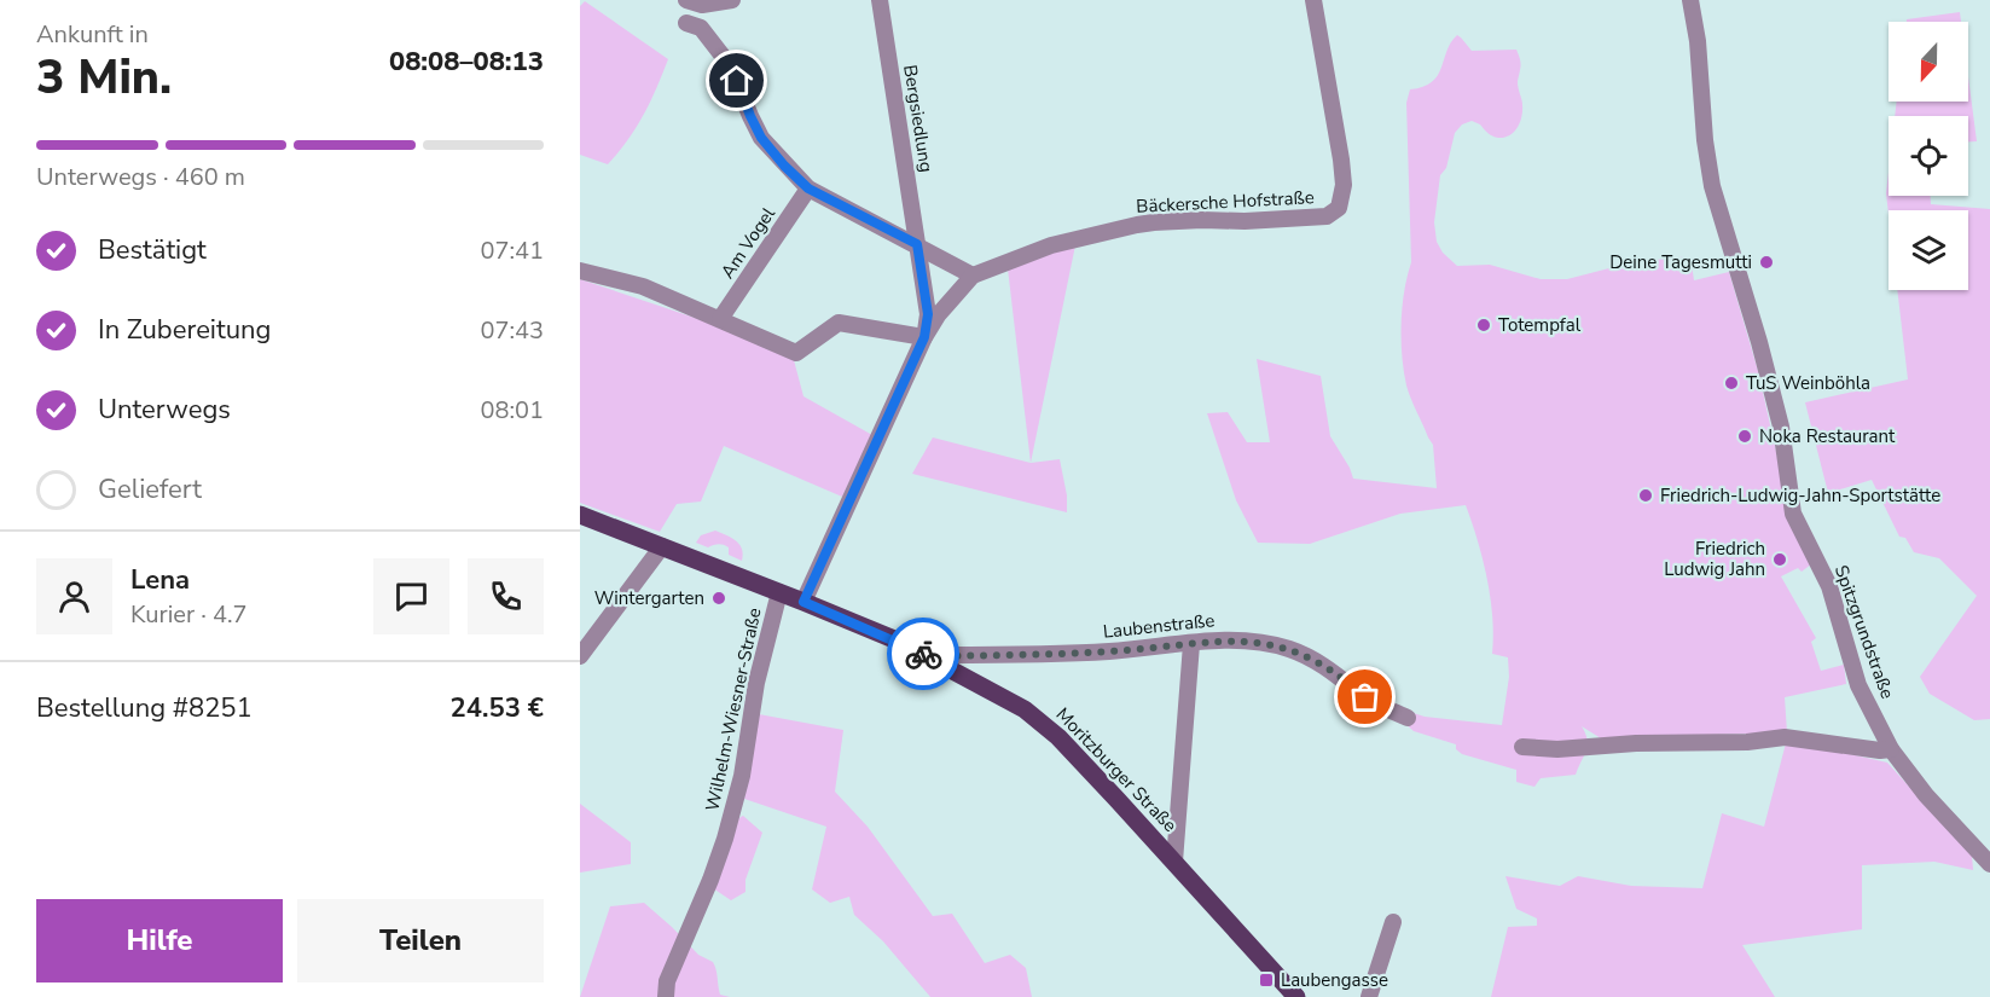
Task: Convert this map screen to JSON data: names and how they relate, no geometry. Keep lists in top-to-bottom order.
{
  "streets": {
    "main road": ["Moritzburger Straße"],
    "street": [
      "Bergsiedlung",
      "Bäckersche Hofstraße",
      "Am Vogel",
      "Laubenstraße",
      "Spitzgrundstraße",
      "Wilhelm-Wiesner-Straße"
    ]
  },
  "crossings": [
    ["Bäckersche Hofstraße", "Moritzburger Straße"],
    ["Laubenstraße", "Moritzburger Straße"],
    ["Wilhelm-Wiesner-Straße", "Moritzburger Straße"]
  ],
  "places": {
    "other": [
      "Deine Tagesmutti",
      "Totempfal",
      "TuS Weinböhla",
      "Noka Restaurant",
      "Friedrich-Ludwig-Jahn-Sportstätte",
      "Friedrich Ludwig Jahn",
      "Wintergarten"
    ],
    "transit": ["Laubengasse"]
  },
  "north": "bottom",
  "page": {
    "heading": ["3 Min.", "Ankunft in", "08:08–08:13"],
    "panel": [
      "Lena",
      "Kurier · 4.7",
      "Bestellung #8251",
      "24.53 €"
    ],
    "bar": "Unterwegs · 460 m",
    "list": [
      ["Bestätigt", "07:41"],
      ["In Zubereitung", "07:43"],
      ["Unterwegs", "08:01"],
      "Geliefert"
    ],
    "buttons": ["Hilfe", "Teilen"]
  }
}
